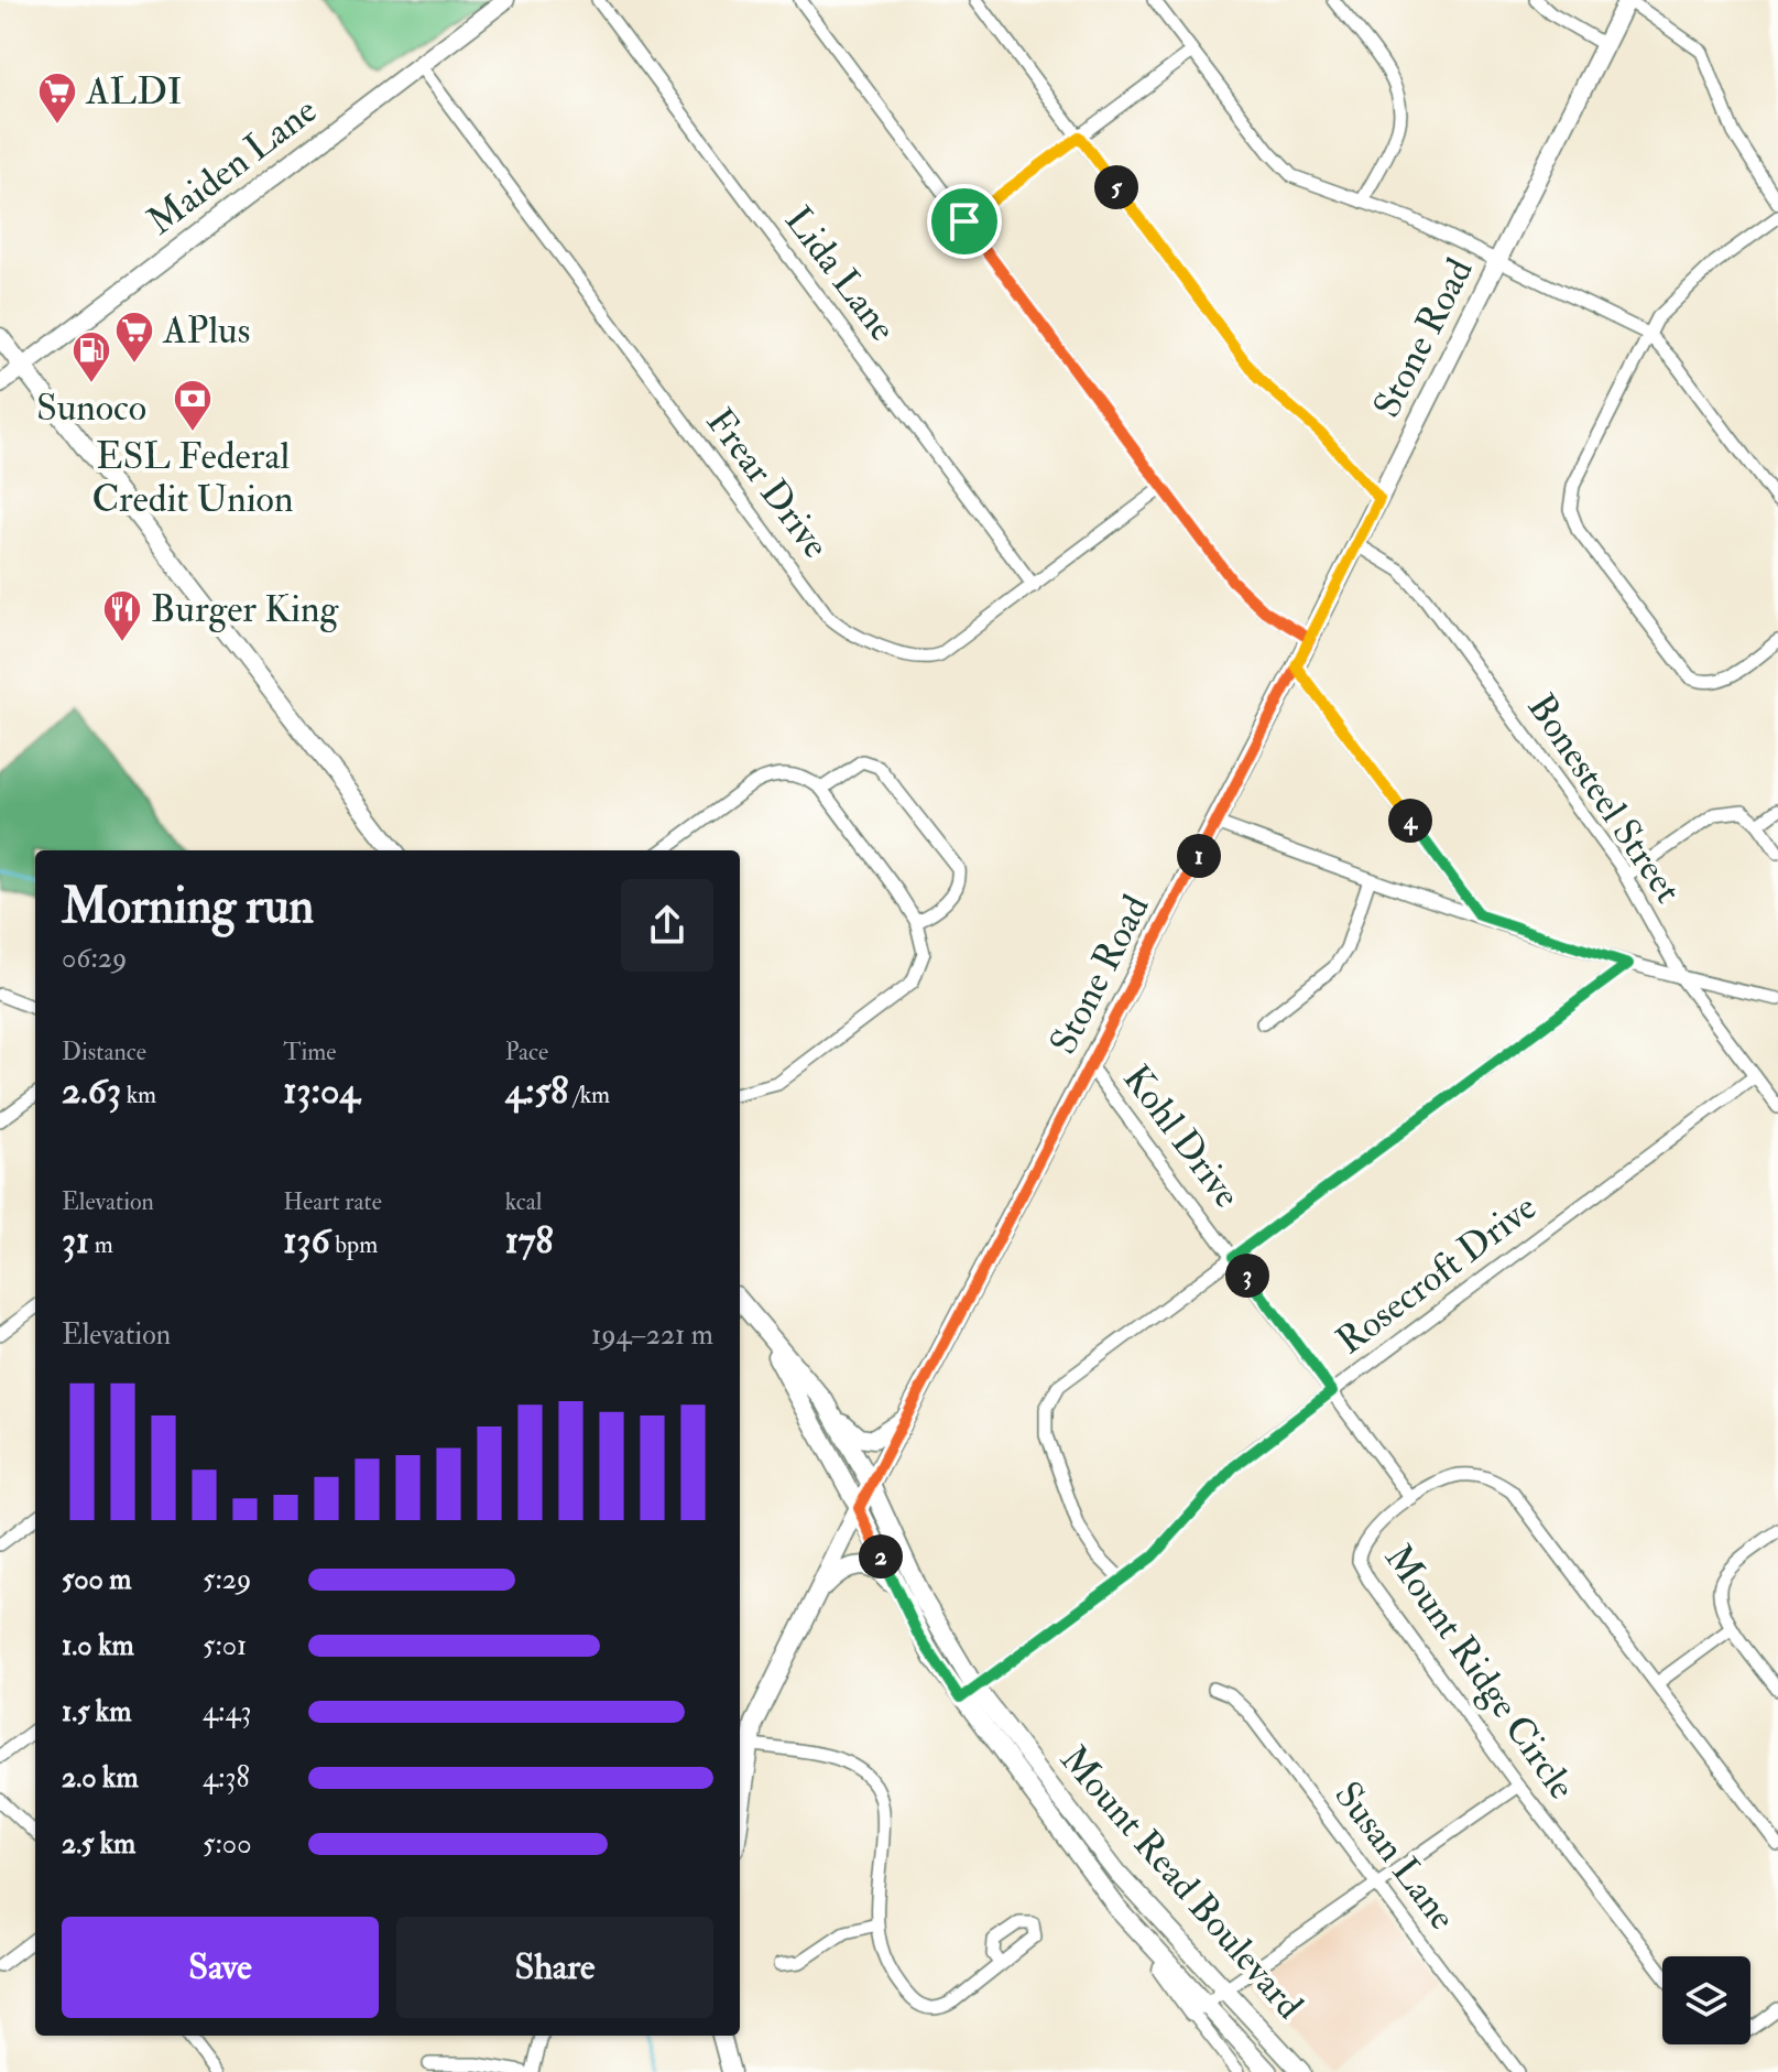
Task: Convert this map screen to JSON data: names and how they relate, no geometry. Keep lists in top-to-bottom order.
{
  "streets": {
    "street": [
      "Maiden Lane",
      "Lida Lane",
      "Stone Road",
      "Frear Drive",
      "Bonesteel Street",
      "Kohl Drive",
      "Rosecroft Drive",
      "Mount Ridge Circle",
      "Susan Lane",
      "Mount Read Boulevard"
    ]
  },
  "crossings": [
    ["Maiden Lane", "Frear Drive"],
    ["Lida Lane", "Frear Drive"],
    ["Stone Road", "Bonesteel Street"],
    ["Stone Road", "Kohl Drive"],
    ["Stone Road", "Mount Read Boulevard"],
    ["Bonesteel Street", "Rosecroft Drive"],
    ["Kohl Drive", "Rosecroft Drive"],
    ["Kohl Drive", "Mount Ridge Circle"],
    ["Rosecroft Drive", "Mount Read Boulevard"]
  ],
  "places": {
    "supermarket": ["ALDI", "APlus"],
    "fuel station": ["Sunoco"],
    "bank": ["ESL Federal Credit Union"],
    "restaurant": ["Burger King"]
  },
  "page": {
    "pins": [
      "5",
      "4",
      "1",
      "3",
      "2"
    ],
    "heading": ["Morning run", "06:29"],
    "stats": [
      ["Distance", "2.63 km"],
      ["Time", "13:04"],
      ["Pace", "4:58 /km"],
      ["Elevation", "31 m"],
      ["Heart rate", "136 bpm"],
      ["kcal", "178"]
    ],
    "chart": ["Elevation", "194–221 m"],
    "list": [
      {
        "name": "500 m",
        "note": "5:29"
      },
      {
        "name": "1.0 km",
        "note": "5:01"
      },
      {
        "name": "1.5 km",
        "note": "4:43"
      },
      {
        "name": "2.0 km",
        "note": "4:38"
      },
      {
        "name": "2.5 km",
        "note": "5:00"
      }
    ],
    "buttons": ["Save", "Share"]
  }
}
